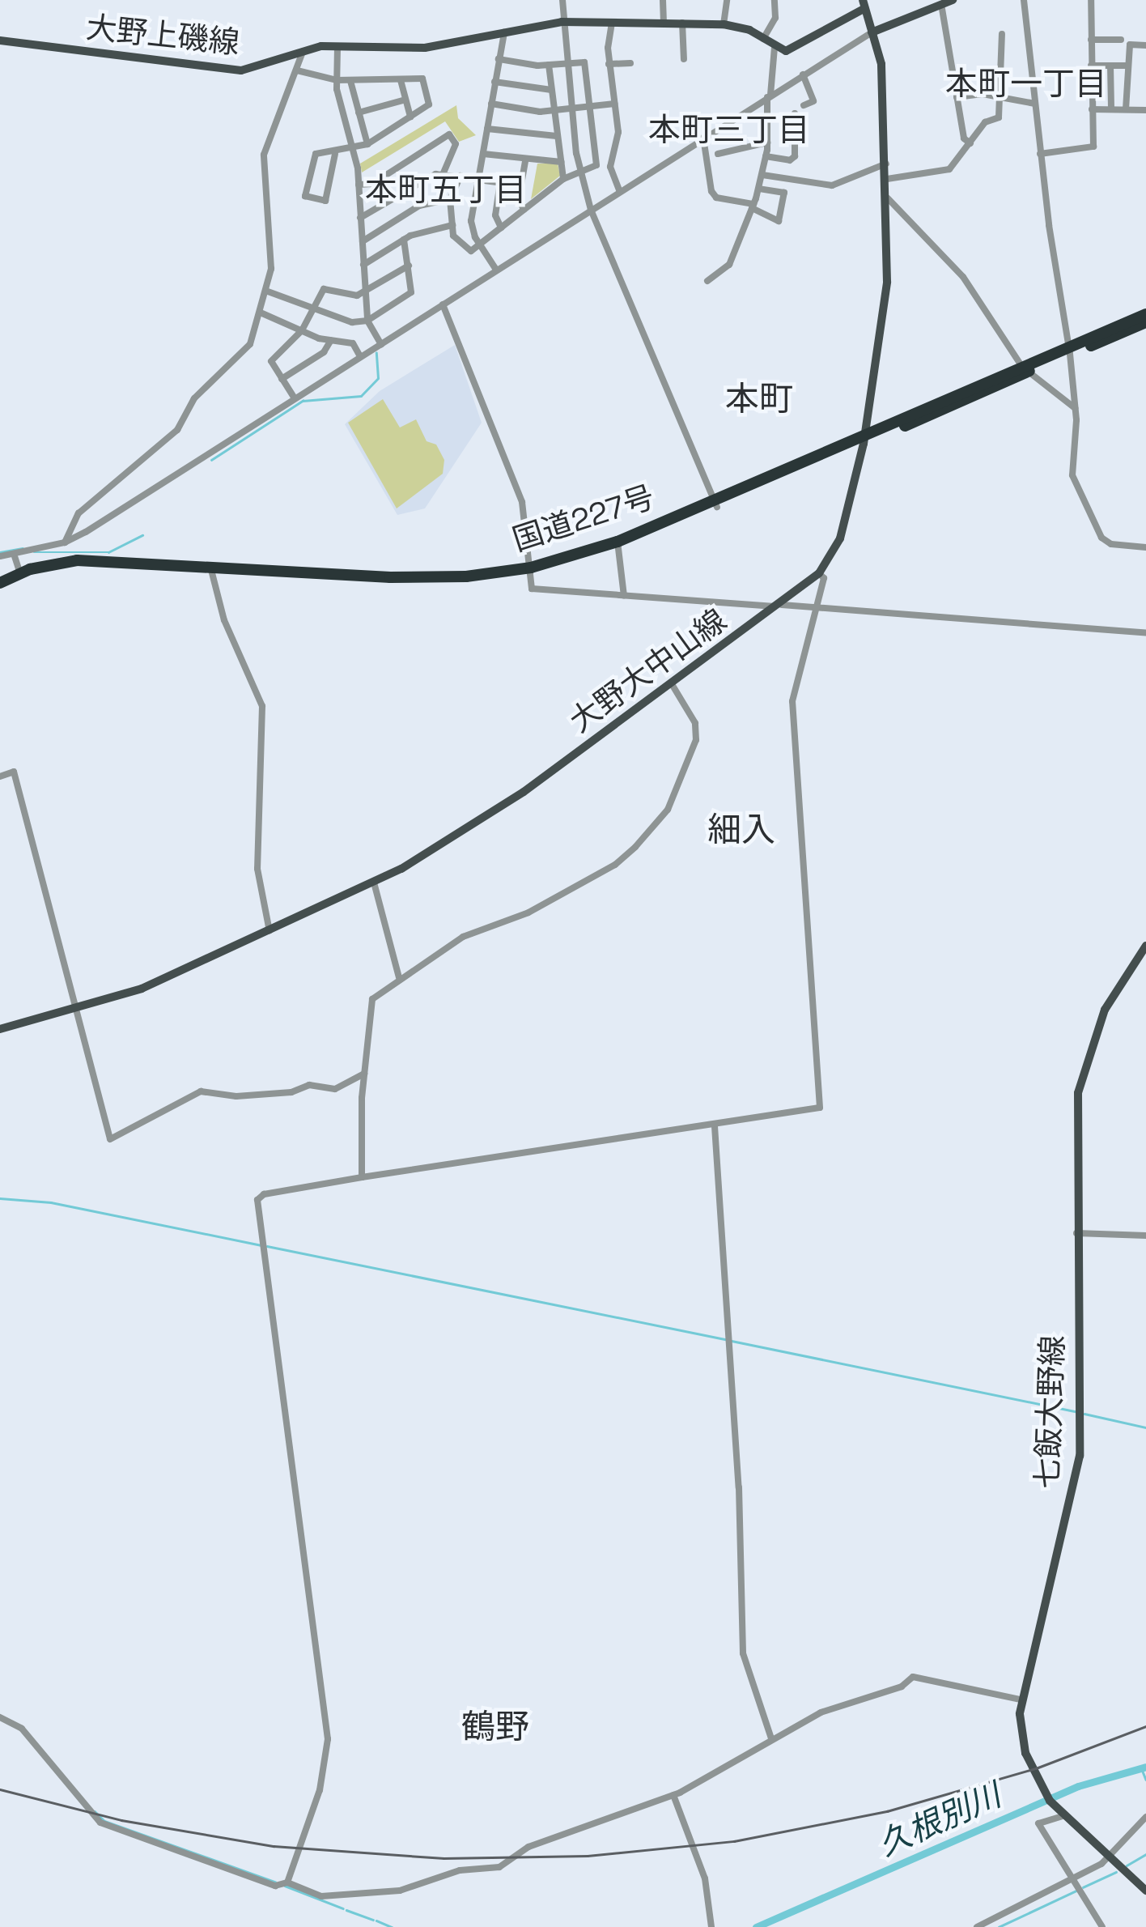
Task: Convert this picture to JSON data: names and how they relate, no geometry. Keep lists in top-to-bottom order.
{
  "streets": {
    "highway": ["国道227号"],
    "main road": ["大野上磯線", "大野大中山線", "七飯大野線"]
  },
  "crossings": [
    ["国道227号", "大野大中山線"]
  ],
  "districts": [
    "本町一丁目",
    "本町三丁目",
    "本町五丁目",
    "本町",
    "細入",
    "鶴野"
  ],
  "water": ["久根別川"]
}
